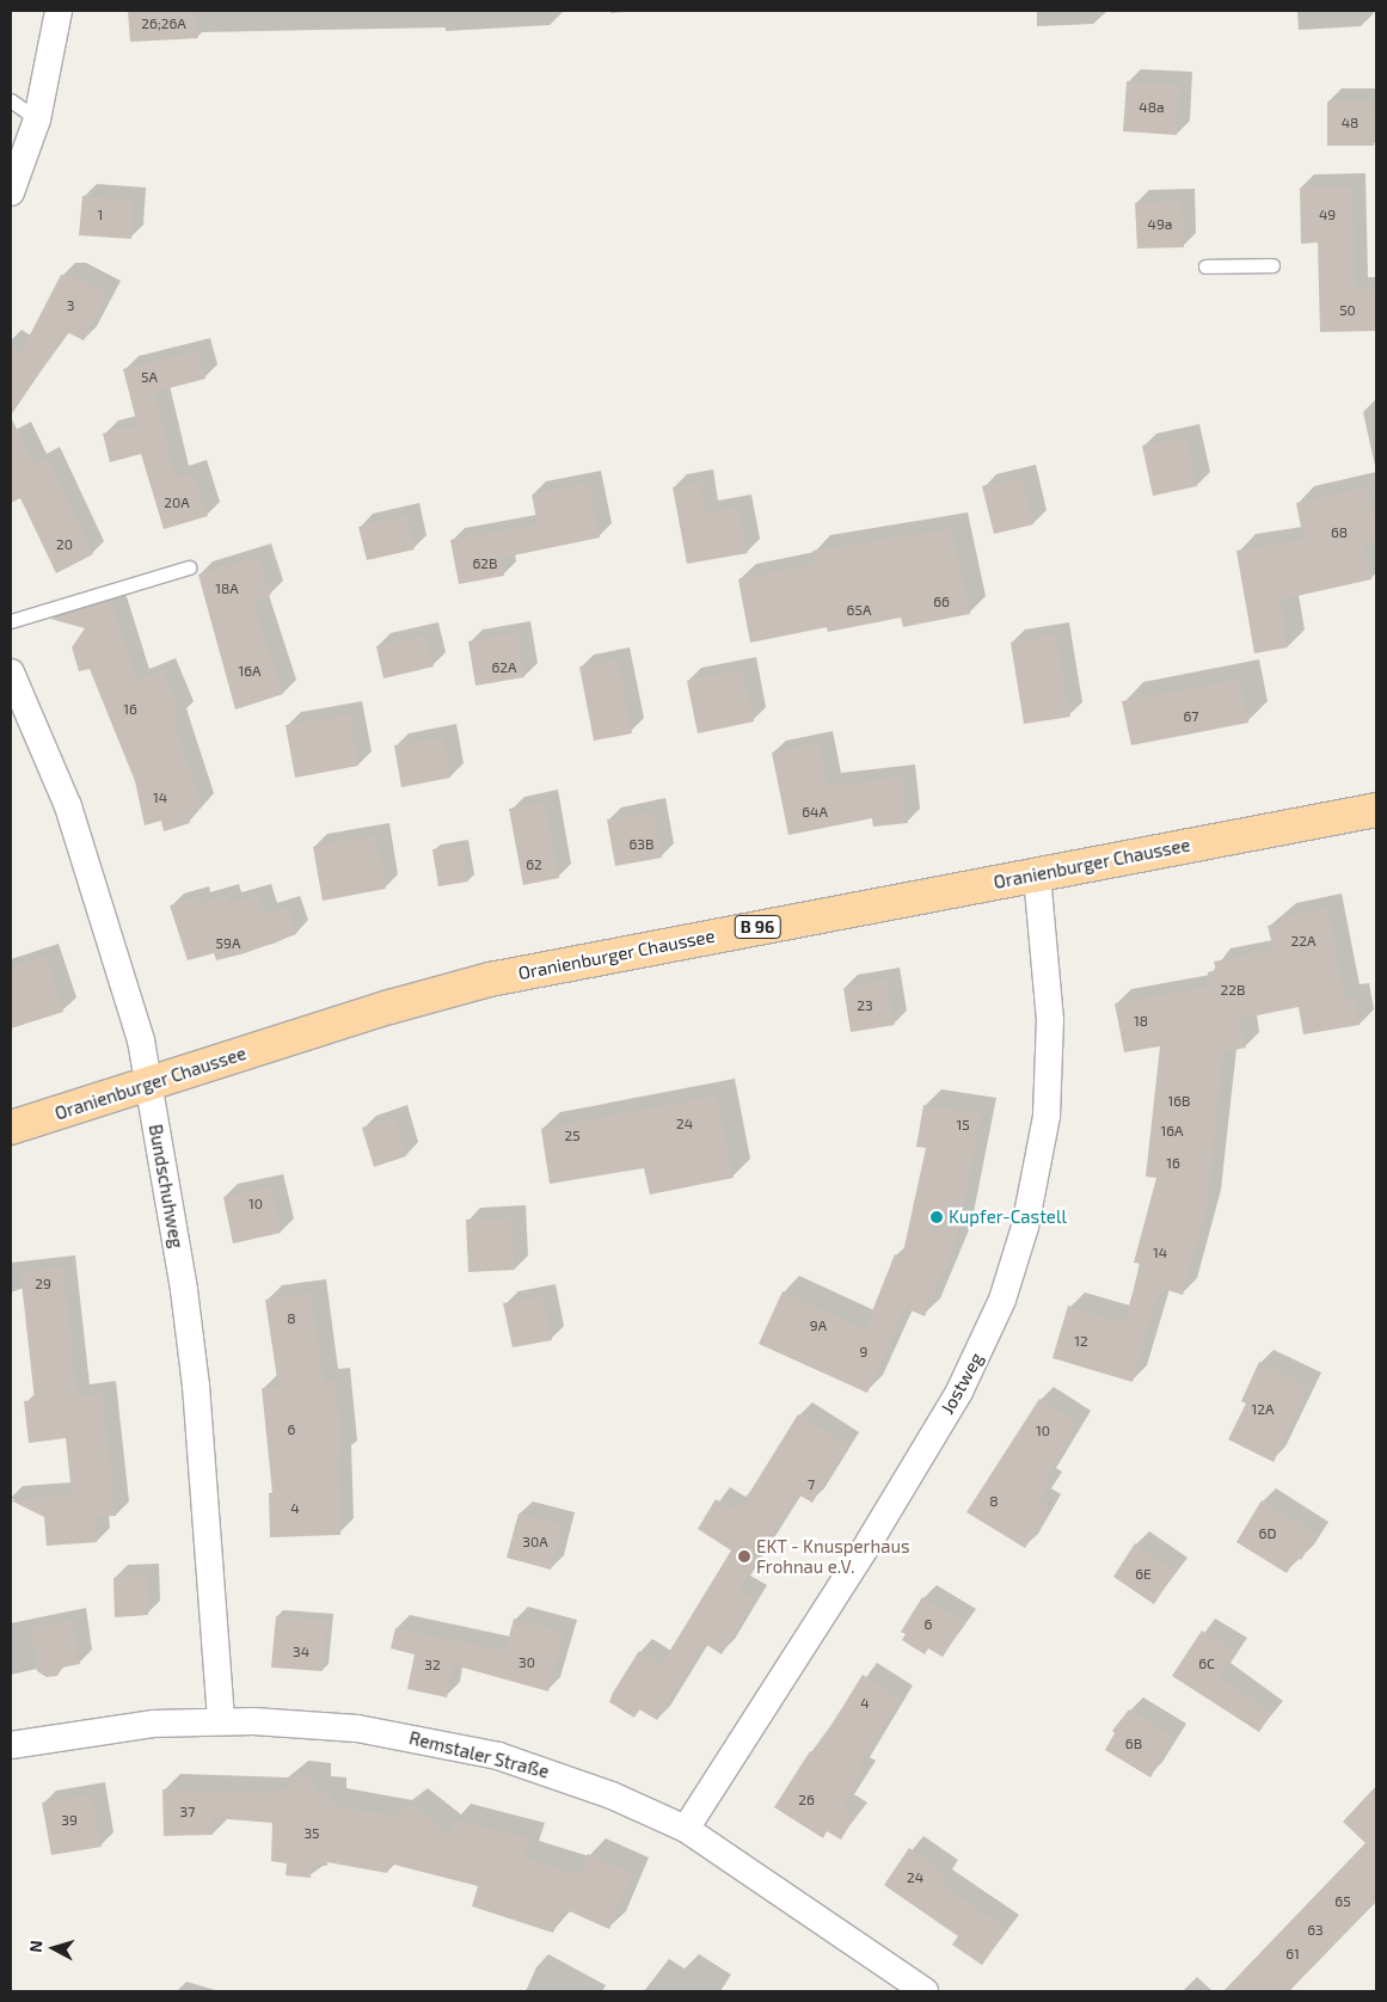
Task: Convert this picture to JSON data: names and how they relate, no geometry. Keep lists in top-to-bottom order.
{
  "streets": {
    "main road": ["Oranienburger Chaussee", "B 96"],
    "street": ["Bundschuhweg", "Jostweg", "Remstaler Straße"]
  },
  "crossings": [
    ["Oranienburger Chaussee", "Bundschuhweg"],
    ["Oranienburger Chaussee", "Jostweg"],
    ["Bundschuhweg", "Remstaler Straße"],
    ["Jostweg", "Remstaler Straße"]
  ],
  "places": ["Kupfer-Castell", "EKT - Knusperhaus Frohnau e.V."],
  "house_numbers": [
    "26;26A",
    "48a",
    "48",
    "1",
    "49",
    "49a",
    "3",
    "50",
    "5A",
    "20A",
    "68",
    "20",
    "62B",
    "18A",
    "66",
    "65A",
    "62A",
    "16A",
    "16",
    "67",
    "14",
    "64A",
    "63B",
    "62",
    "22A",
    "59A",
    "22B",
    "23",
    "18",
    "16B",
    "24",
    "15",
    "16A",
    "25",
    "16",
    "10",
    "14",
    "29",
    "8",
    "9A",
    "12",
    "9",
    "12A",
    "6",
    "10",
    "7",
    "8",
    "4",
    "6D",
    "30A",
    "6E",
    "6",
    "34",
    "30",
    "6C",
    "32",
    "4",
    "6B",
    "26",
    "37",
    "39",
    "35",
    "24",
    "65",
    "63",
    "61"
  ],
  "north": "left"
}
